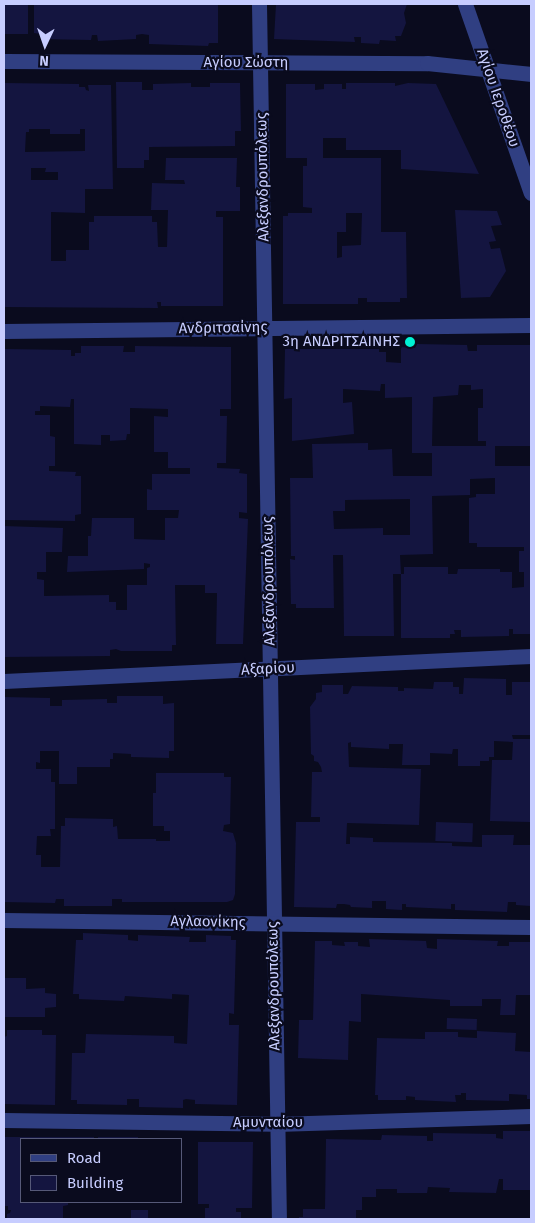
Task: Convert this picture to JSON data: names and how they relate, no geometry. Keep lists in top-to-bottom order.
{
  "streets": {
    "street": [
      "Αγίου Σώστη",
      "Αγίου Ιεροθέου",
      "Αλεξανδρουπόλεως",
      "Ανδριτσαίνης",
      "Αξαρίου",
      "Αγλαονίκης",
      "Αμυνταίου"
    ]
  },
  "crossings": [
    ["Αγίου Σώστη", "Αγίου Ιεροθέου"],
    ["Αγίου Σώστη", "Αλεξανδρουπόλεως"],
    ["Αλεξανδρουπόλεως", "Ανδριτσαίνης"],
    ["Αλεξανδρουπόλεως", "Αξαρίου"],
    ["Αλεξανδρουπόλεως", "Αγλαονίκης"],
    ["Αλεξανδρουπόλεως", "Αμυνταίου"]
  ],
  "places": ["3η ΑΝΔΡΙΤΣΑΙΝΗΣ"],
  "legend": ["Road", "Building"],
  "north": "bottom"
}
